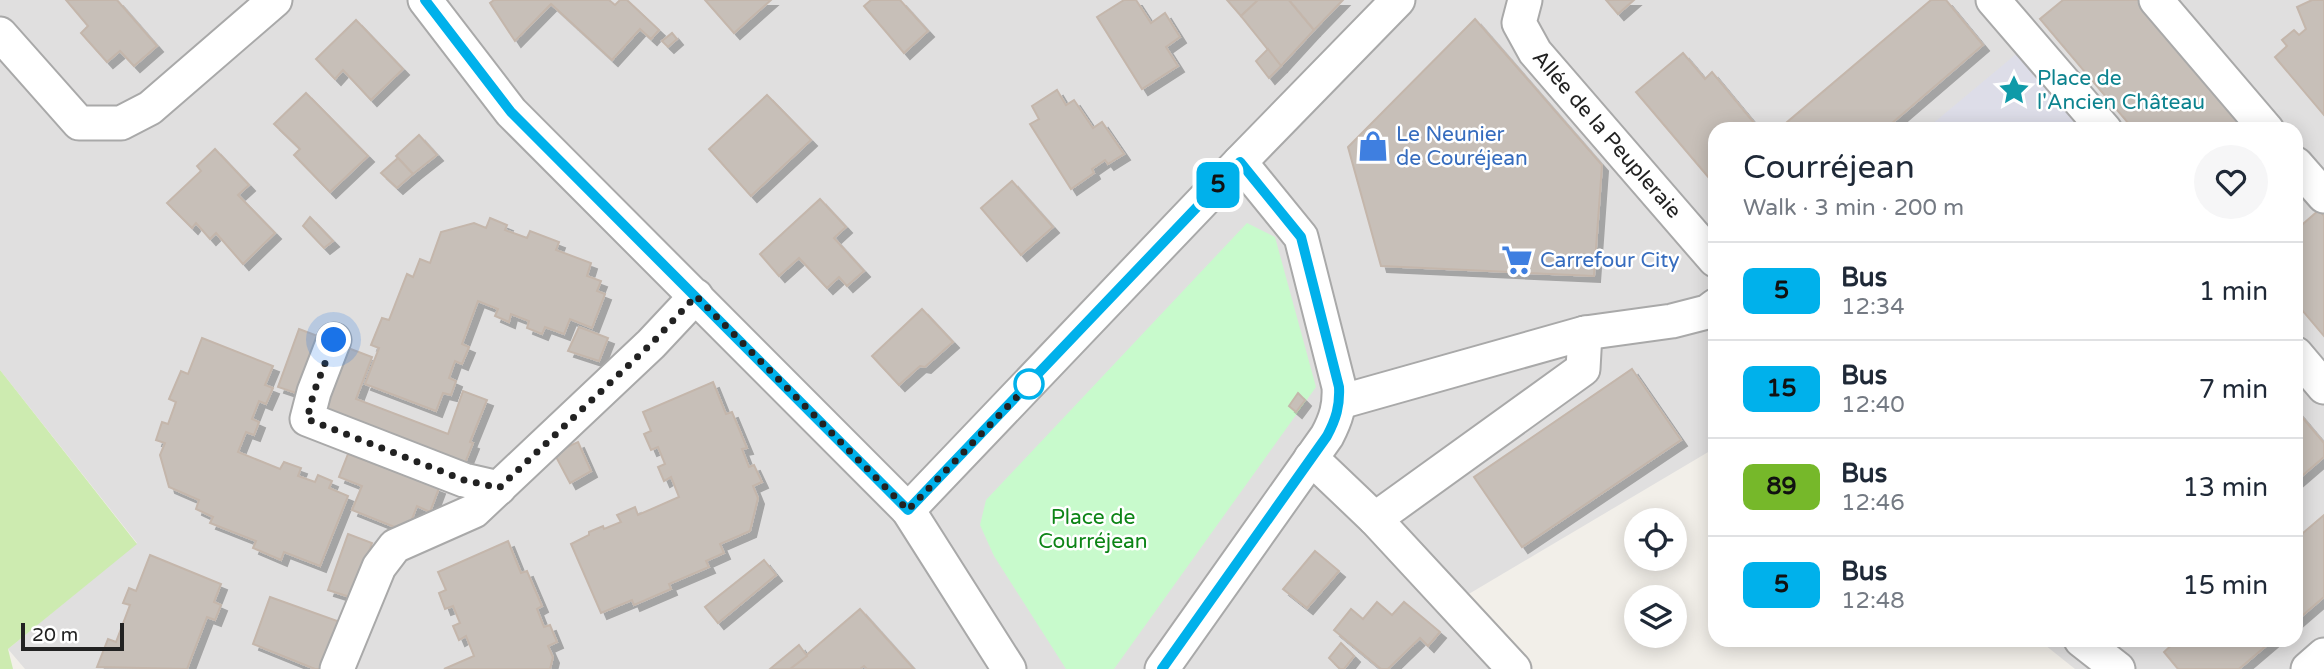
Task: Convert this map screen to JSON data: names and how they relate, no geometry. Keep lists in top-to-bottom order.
{
  "streets": {
    "street": ["Allée de la Peupleraie"]
  },
  "parks": ["Place de Courréjean"],
  "places": {
    "place": ["Place de l'Ancien Château"],
    "shop": ["Le Neunier de Couréjean"],
    "supermarket": ["Carrefour City"]
  },
  "lines": ["bus line 5"],
  "scale_bar": "20 m",
  "page": {
    "on_map": "5",
    "heading": ["Courréjean", "Walk · 3 min · 200 m"],
    "list": [
      {
        "mark": "5",
        "name": "Bus",
        "note": "12:34",
        "value": "1 min"
      },
      {
        "mark": "15",
        "name": "Bus",
        "note": "12:40",
        "value": "7 min"
      },
      {
        "mark": "89",
        "name": "Bus",
        "note": "12:46",
        "value": "13 min"
      },
      {
        "mark": "5",
        "name": "Bus",
        "note": "12:48",
        "value": "15 min"
      }
    ],
    "scale": "20 m"
  }
}
